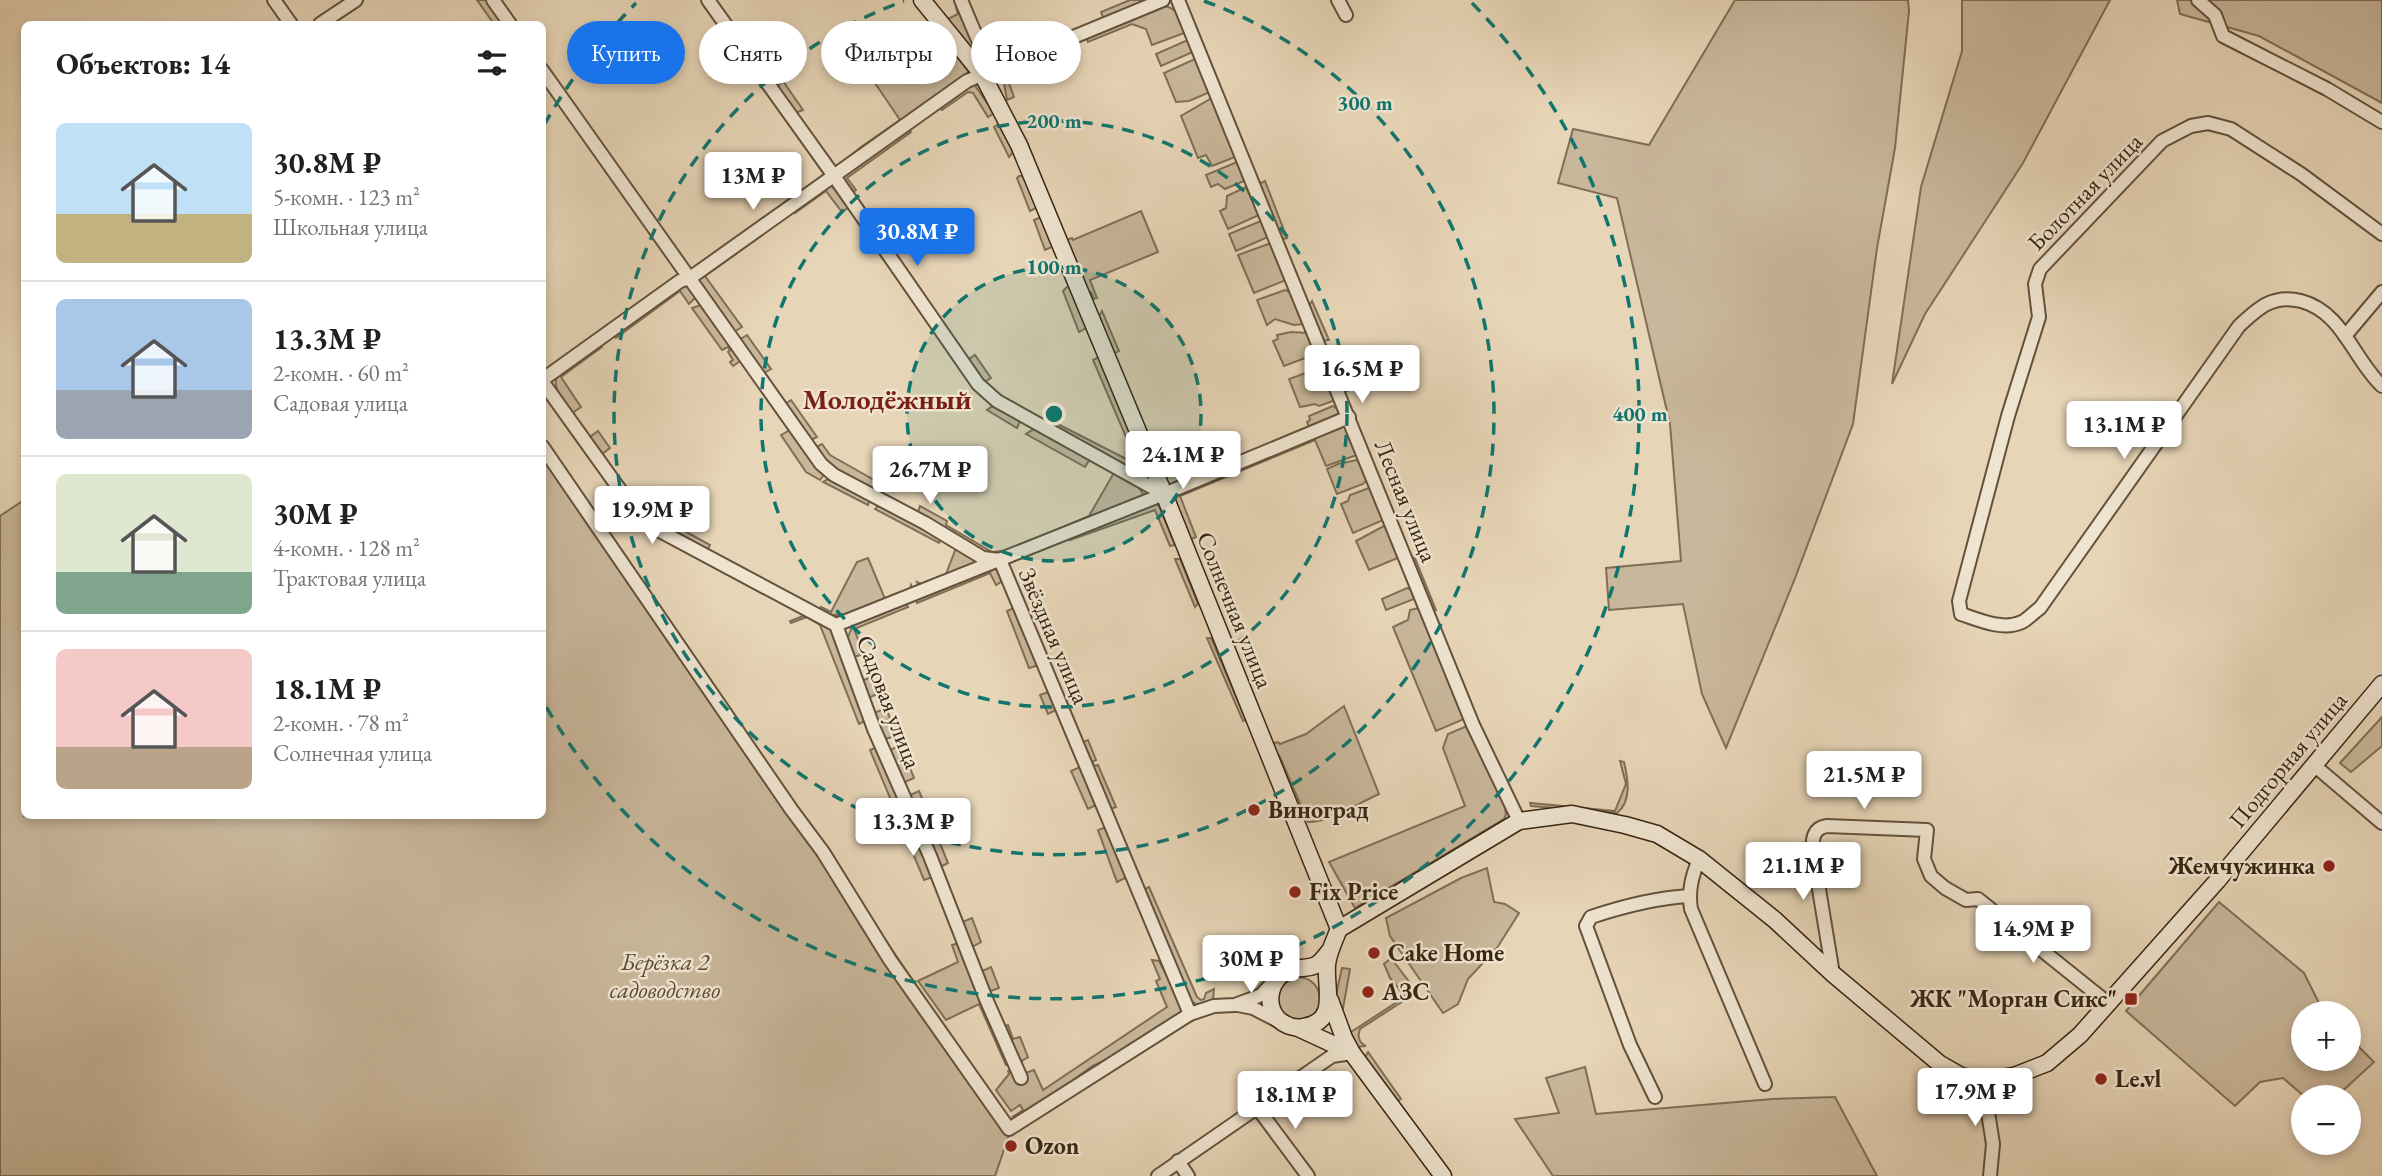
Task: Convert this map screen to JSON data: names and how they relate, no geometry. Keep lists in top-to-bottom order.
{
  "streets": {
    "street": [
      "Болотная улица",
      "Лесная улица",
      "Солнечная улица",
      "Звёздная улица",
      "Садовая улица",
      "Подгорная улица"
    ]
  },
  "districts": ["Молодёжный"],
  "parks": ["Берёзка 2 садоводство"],
  "places": {
    "other": [
      "Виноград",
      "Жемчужинка",
      "Fix Price",
      "Cake Home",
      "АЗС",
      "Le.vl",
      "Ozon"
    ],
    "transit": ["ЖК \"Морган Сикс\""]
  },
  "page": {
    "chip": [
      "Купить",
      "Снять",
      "Фильтры",
      "Новое"
    ],
    "heading": "Объектов: 14",
    "list": [
      {
        "name": "30.8M ₽",
        "note": "5-комн. · 123 m² · Школьная улица"
      },
      {
        "name": "13.3M ₽",
        "note": "2-комн. · 60 m² · Садовая улица"
      },
      {
        "name": "30M ₽",
        "note": "4-комн. · 128 m² · Трактовая улица"
      },
      {
        "name": "18.1M ₽",
        "note": "2-комн. · 78 m² · Солнечная улица"
      }
    ],
    "price": [
      "13M ₽",
      "30.8M ₽",
      "16.5M ₽",
      "13.1M ₽",
      "24.1M ₽",
      "26.7M ₽",
      "19.9M ₽",
      "21.5M ₽",
      "13.3M ₽",
      "21.1M ₽",
      "14.9M ₽",
      "30M ₽",
      "17.9M ₽",
      "18.1M ₽"
    ],
    "map_buttons": ["+", "−"]
  },
  "rings": [
    "300 m",
    "200 m",
    "100 m",
    "400 m"
  ]
}
